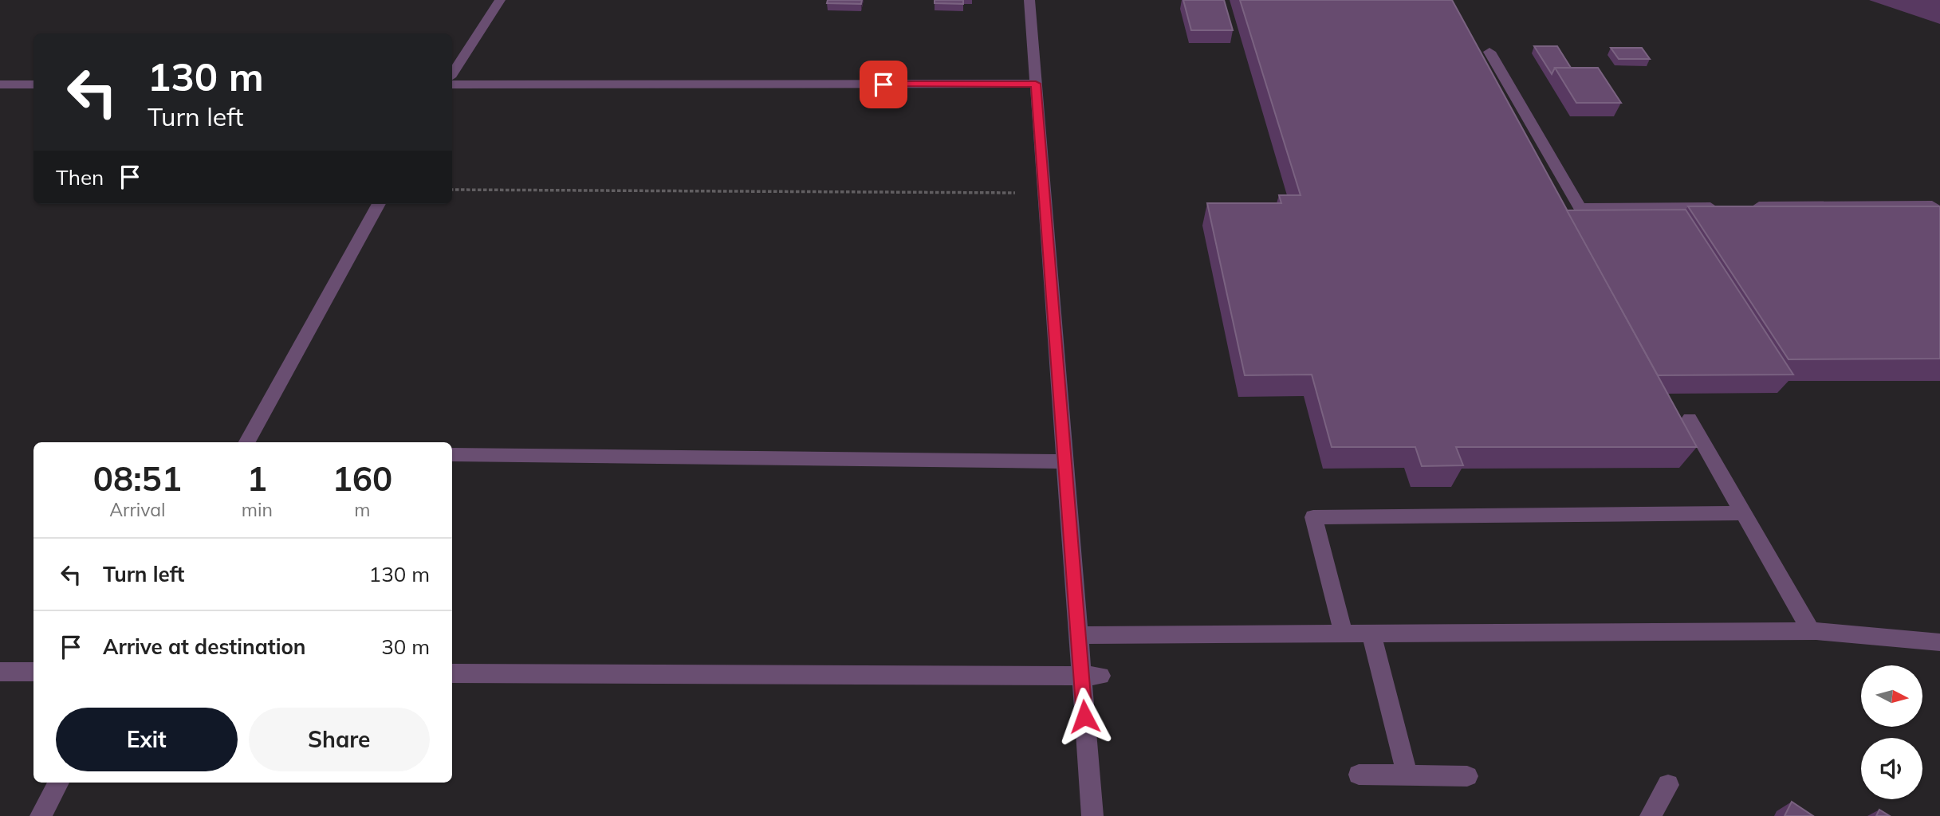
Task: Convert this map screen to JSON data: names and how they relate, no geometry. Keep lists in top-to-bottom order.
{
  "north": "right",
  "page": {
    "turn": ["130 m", "Turn left"],
    "then": "Then",
    "eta": [
      "08:51",
      "Arrival",
      "1",
      "min",
      "160",
      "m"
    ],
    "list": [
      {
        "name": "Turn left",
        "value": "130 m"
      },
      {
        "name": "Arrive at destination",
        "value": "30 m"
      }
    ],
    "buttons": ["Exit", "Share"]
  }
}
